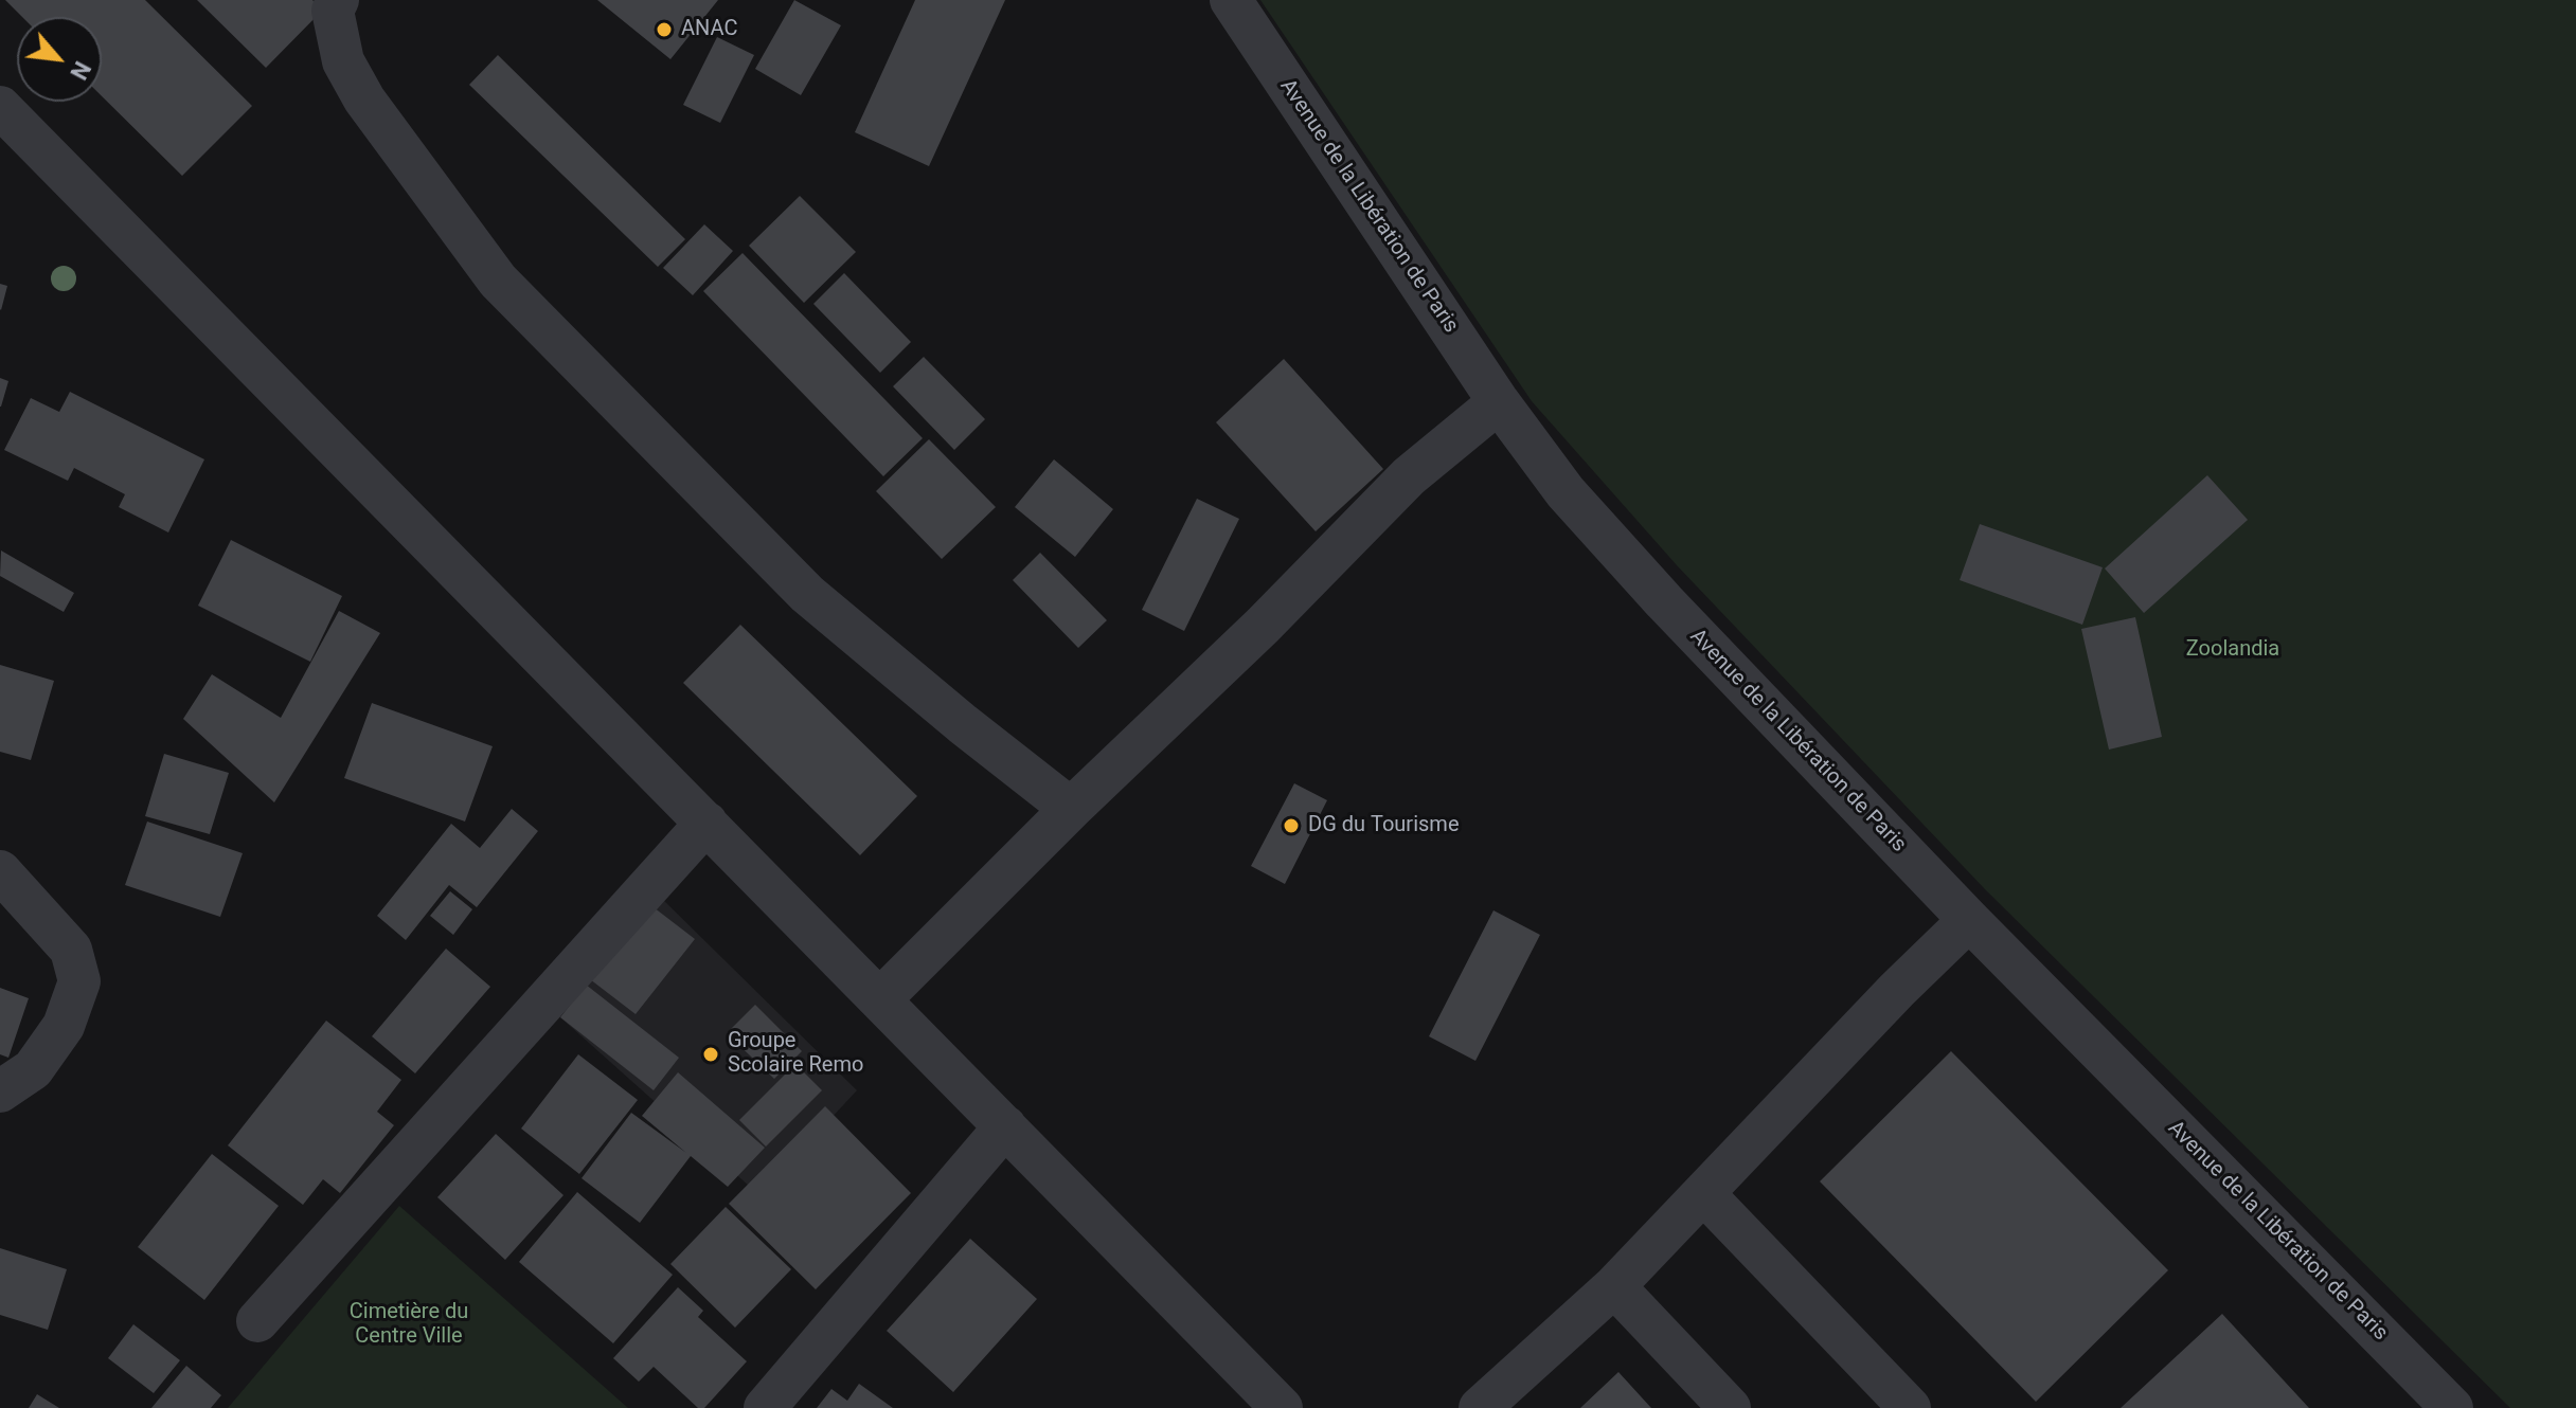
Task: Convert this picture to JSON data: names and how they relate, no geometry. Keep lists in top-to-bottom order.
{
  "streets": {
    "street": ["Avenue de la Libération de Paris"]
  },
  "parks": ["Zoolandia", "Cimetière du Centre Ville"],
  "places": ["ANAC", "DG du Tourisme", "Groupe Scolaire Remo"],
  "north": "bottom right"
}
